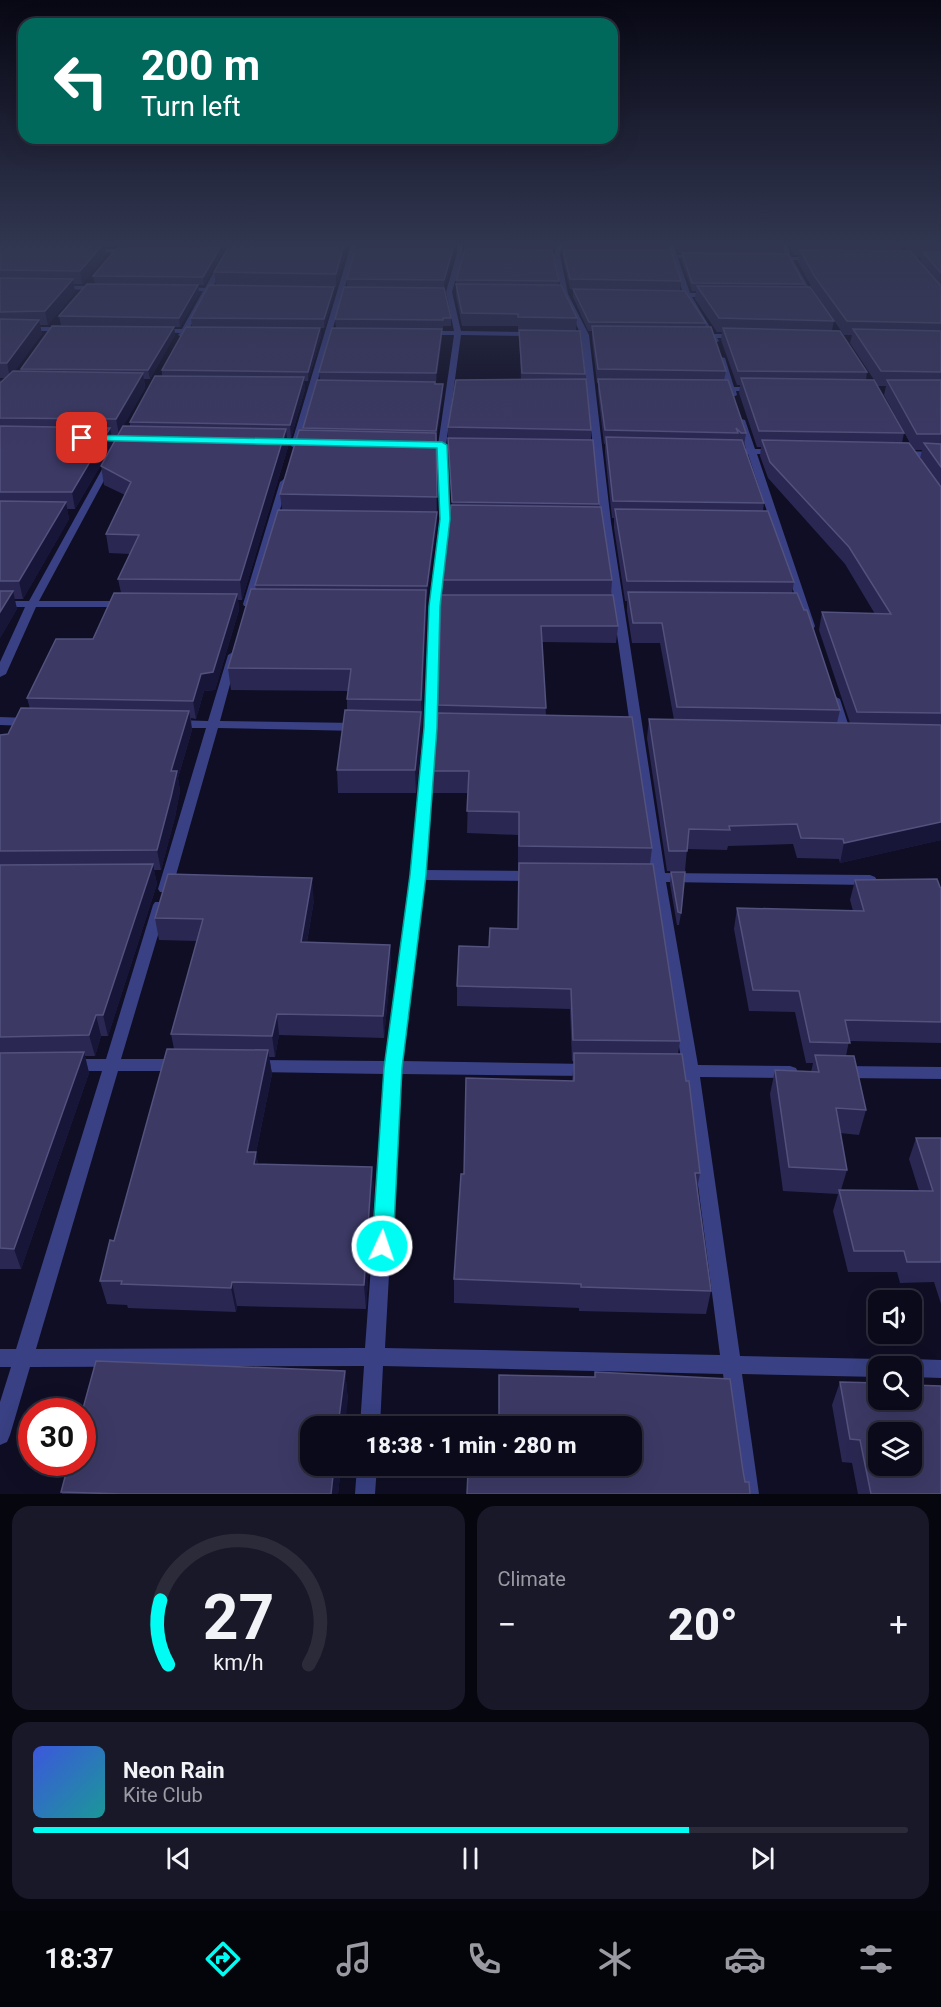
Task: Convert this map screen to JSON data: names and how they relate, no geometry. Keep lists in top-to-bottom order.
{
  "page": {
    "turn": ["200 m", "Turn left"],
    "limit": "30",
    "trip": "18:38 · 1 min · 280 m",
    "tile": "Climate",
    "heat": ["−", "20°", "+"],
    "song": ["Neon Rain", "Kite Club"],
    "tabs": "18:37",
    "gauge": ["27", "km/h"]
  }
}
